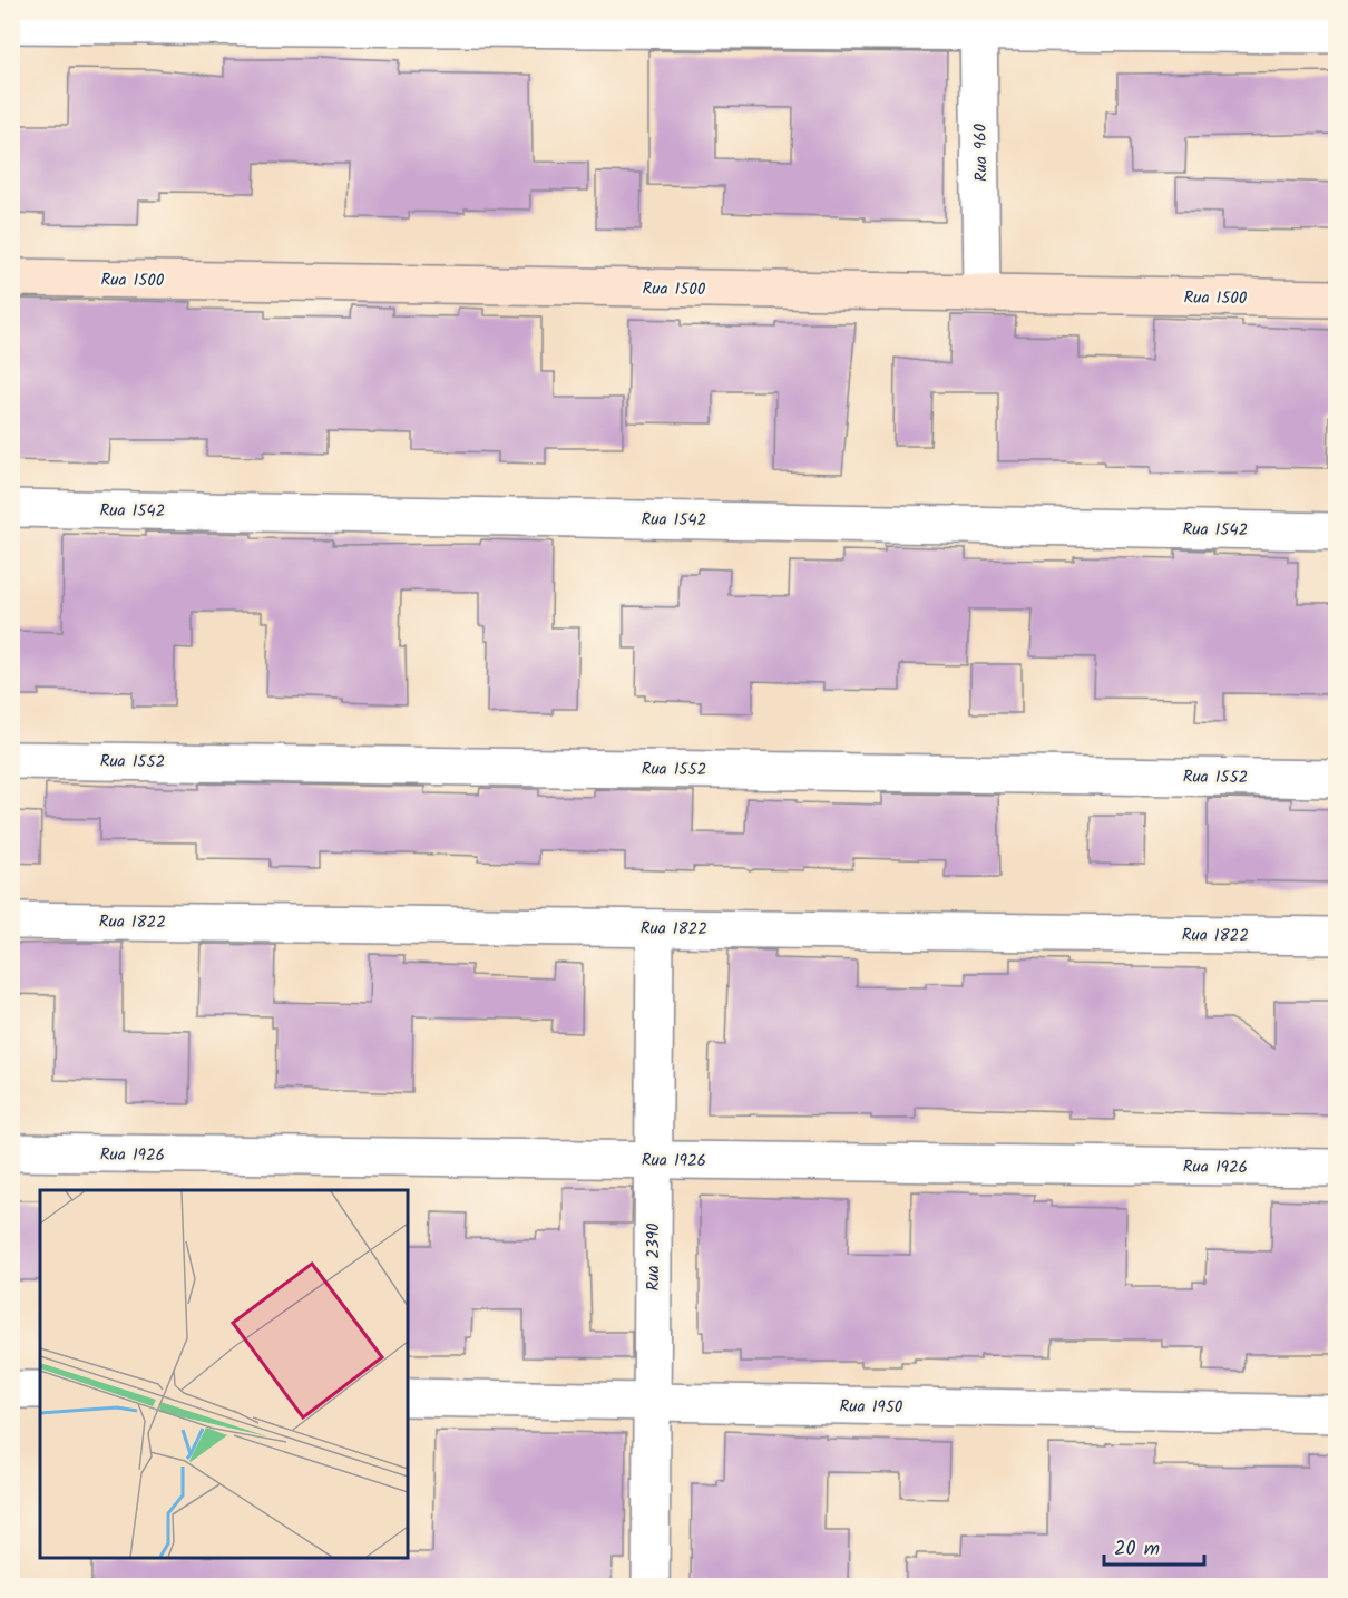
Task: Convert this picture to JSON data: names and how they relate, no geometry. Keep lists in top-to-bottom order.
{
  "streets": {
    "street": [
      "Rua 960",
      "Rua 1500",
      "Rua 1542",
      "Rua 1552",
      "Rua 1822",
      "Rua 1926",
      "Rua 2390",
      "Rua 1950"
    ]
  },
  "crossings": [
    ["Rua 960", "Rua 1500"],
    ["Rua 1822", "Rua 2390"],
    ["Rua 1926", "Rua 2390"],
    ["Rua 2390", "Rua 1950"]
  ],
  "scale_bar": "20 m"
}
